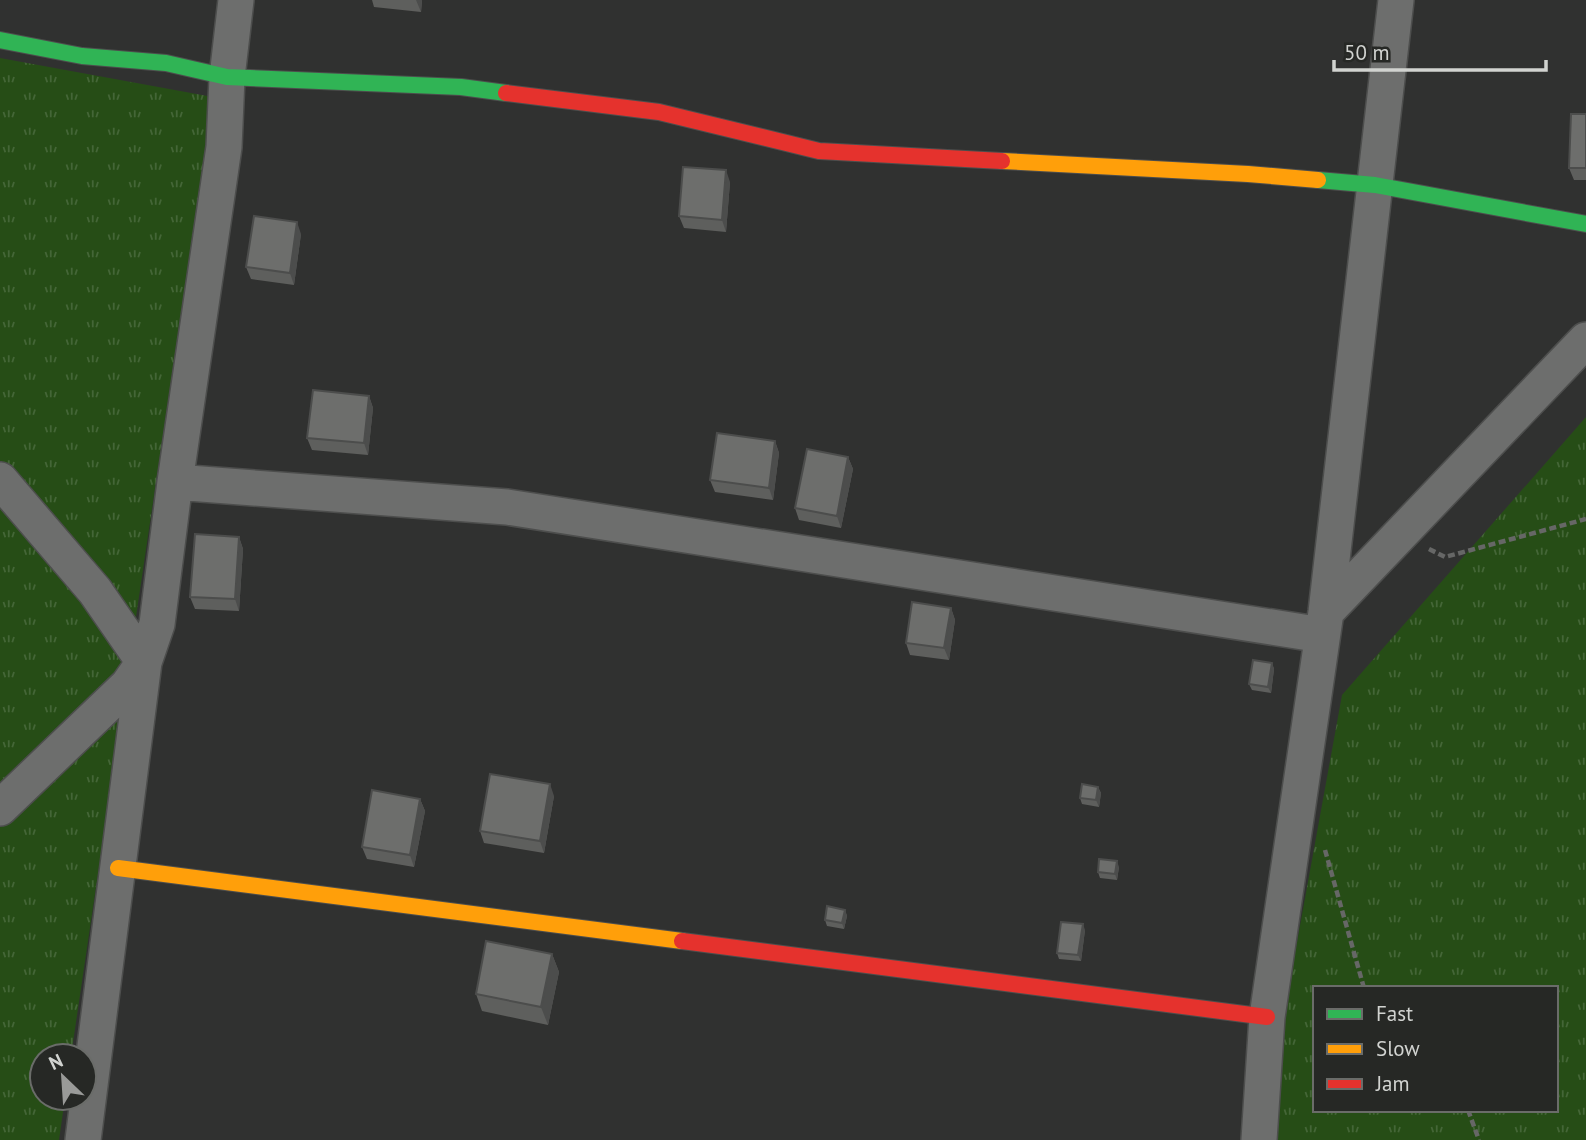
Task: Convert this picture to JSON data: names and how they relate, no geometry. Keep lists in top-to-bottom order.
{
  "legend": ["Fast", "Slow", "Jam"],
  "scale_bar": "50 m",
  "north": "top left"
}
